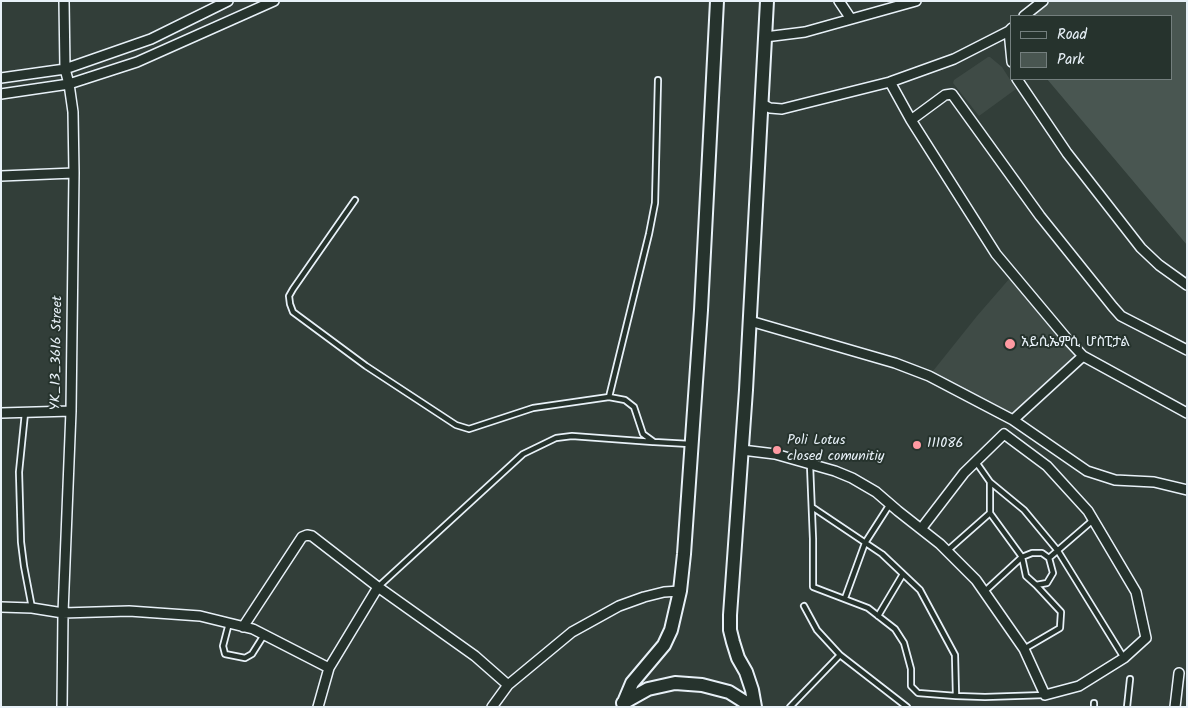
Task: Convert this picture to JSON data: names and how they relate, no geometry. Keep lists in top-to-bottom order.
{
  "streets": {
    "street": ["YK_13_3616 Street"]
  },
  "places": ["አይሲኤምሲ ሆስፒታል", "111086", "Poli Lotus closed comunitiy"],
  "legend": ["Road", "Park"]
}
